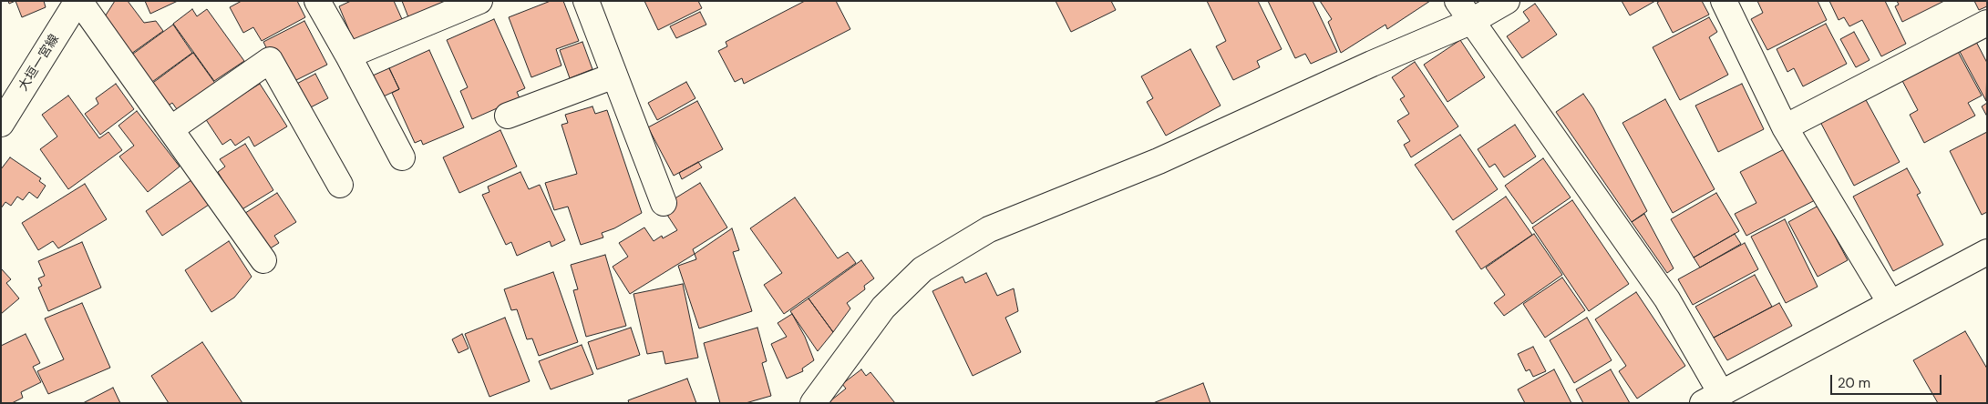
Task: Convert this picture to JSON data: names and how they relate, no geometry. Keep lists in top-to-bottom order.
{
  "streets": {
    "street": ["大垣一宮線"]
  },
  "scale_bar": "20 m"
}
